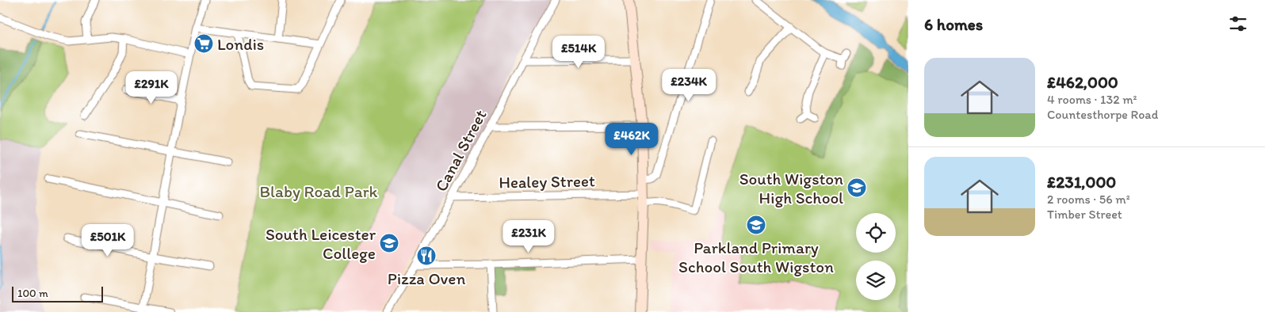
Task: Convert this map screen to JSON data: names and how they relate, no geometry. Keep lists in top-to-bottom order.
{
  "streets": {
    "street": ["Canal Street", "Healey Street"]
  },
  "crossings": [
    ["Canal Street", "Healey Street"]
  ],
  "parks": ["Blaby Road Park"],
  "places": {
    "supermarket": ["Londis"],
    "school or university": ["South Wigston High School", "Parkland Primary School South Wigston", "South Leicester College"],
    "restaurant": ["Pizza Oven"]
  },
  "scale_bar": "100 m",
  "page": {
    "heading": "6 homes",
    "price": [
      "£514K",
      "£234K",
      "£291K",
      "£462K",
      "£231K",
      "£501K"
    ],
    "list": [
      {
        "name": "£462,000",
        "note": "4 rooms · 132 m² · Countesthorpe Road"
      },
      {
        "name": "£231,000",
        "note": "2 rooms · 56 m² · Timber Street"
      }
    ],
    "scale": "100 m"
  }
}
